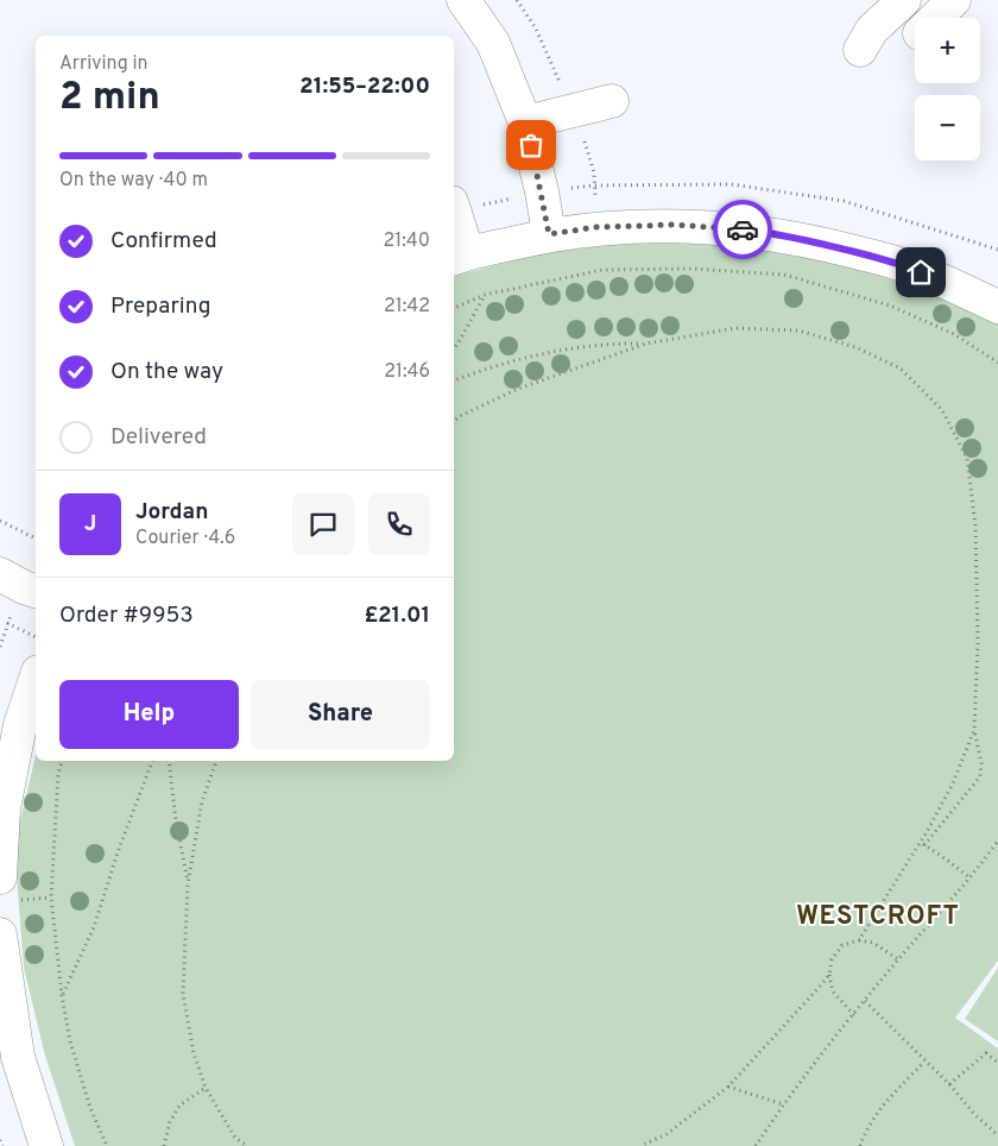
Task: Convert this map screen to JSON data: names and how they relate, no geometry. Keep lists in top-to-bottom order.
{
  "districts": ["WESTCROFT"],
  "page": {
    "map_buttons": ["+", "−"],
    "heading": ["2 min", "Arriving in", "21:55–22:00"],
    "panel": [
      "Jordan",
      "Courier · 4.6",
      "Order #9953",
      "£21.01"
    ],
    "bar": "On the way · 40 m",
    "list": [
      ["Confirmed", "21:40"],
      ["Preparing", "21:42"],
      ["On the way", "21:46"],
      "Delivered"
    ],
    "round": "J",
    "buttons": ["Help", "Share"]
  }
}
